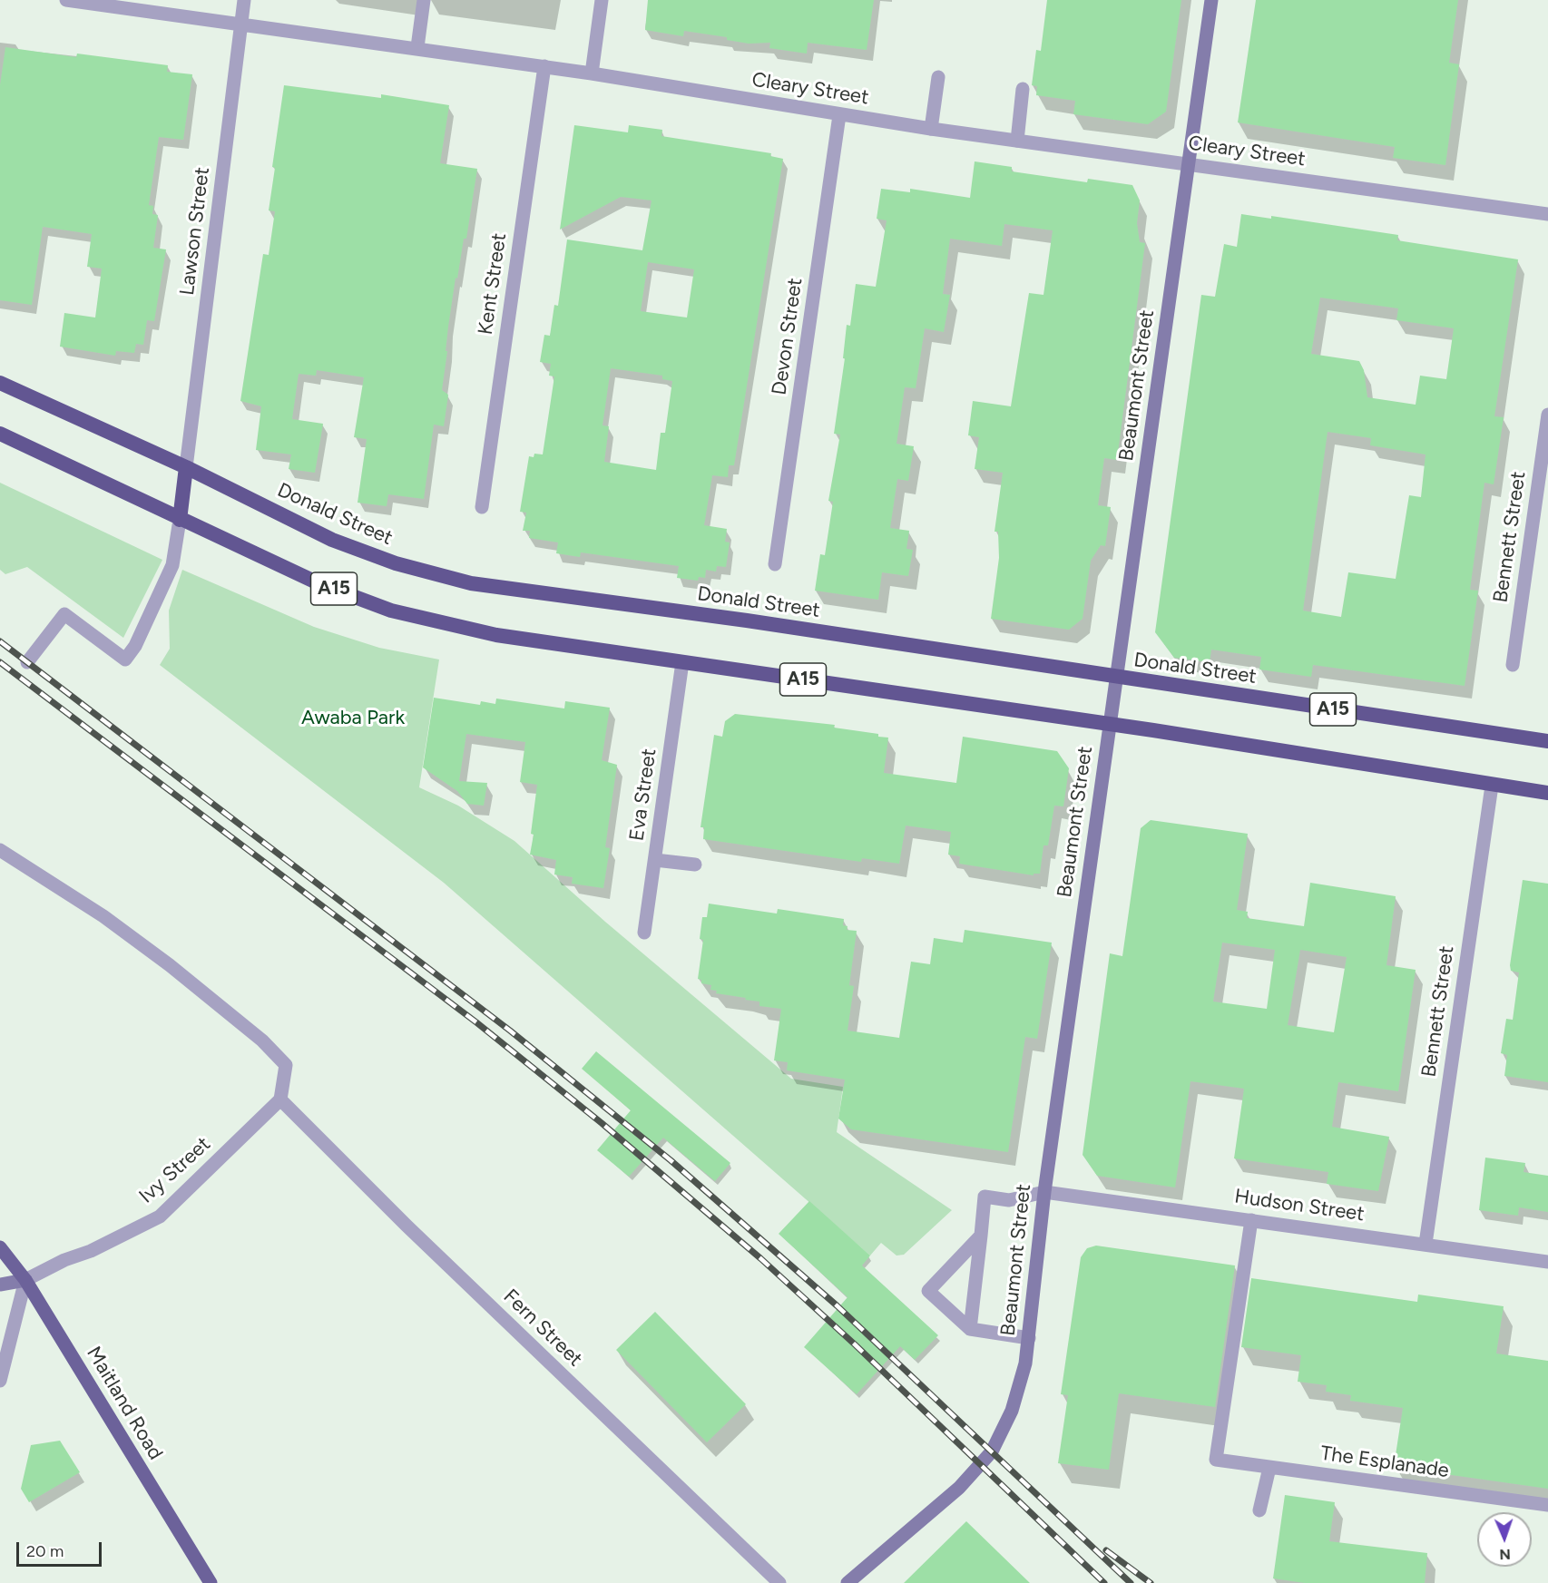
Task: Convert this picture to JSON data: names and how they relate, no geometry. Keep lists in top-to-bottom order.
{
  "streets": {
    "highway": ["Donald Street", "A15"],
    "main road": ["Beaumont Street", "Maitland Road"],
    "street": [
      "Cleary Street",
      "Lawson Street",
      "Kent Street",
      "Devon Street",
      "Bennett Street",
      "Eva Street",
      "Ivy Street",
      "Hudson Street",
      "Fern Street",
      "The Esplanade"
    ]
  },
  "crossings": [
    ["Cleary Street", "Lawson Street"],
    ["Cleary Street", "Kent Street"],
    ["Cleary Street", "Devon Street"],
    ["Cleary Street", "Beaumont Street"],
    ["Lawson Street", "Donald Street"],
    ["Beaumont Street", "Donald Street"],
    ["Beaumont Street", "A15"],
    ["Beaumont Street", "Hudson Street"],
    ["Bennett Street", "A15"],
    ["Bennett Street", "Hudson Street"],
    ["A15", "Eva Street"],
    ["Ivy Street", "Fern Street"],
    ["Ivy Street", "Maitland Road"],
    ["Hudson Street", "The Esplanade"]
  ],
  "parks": ["Awaba Park"],
  "scale_bar": "20 m",
  "north": "bottom"
}
